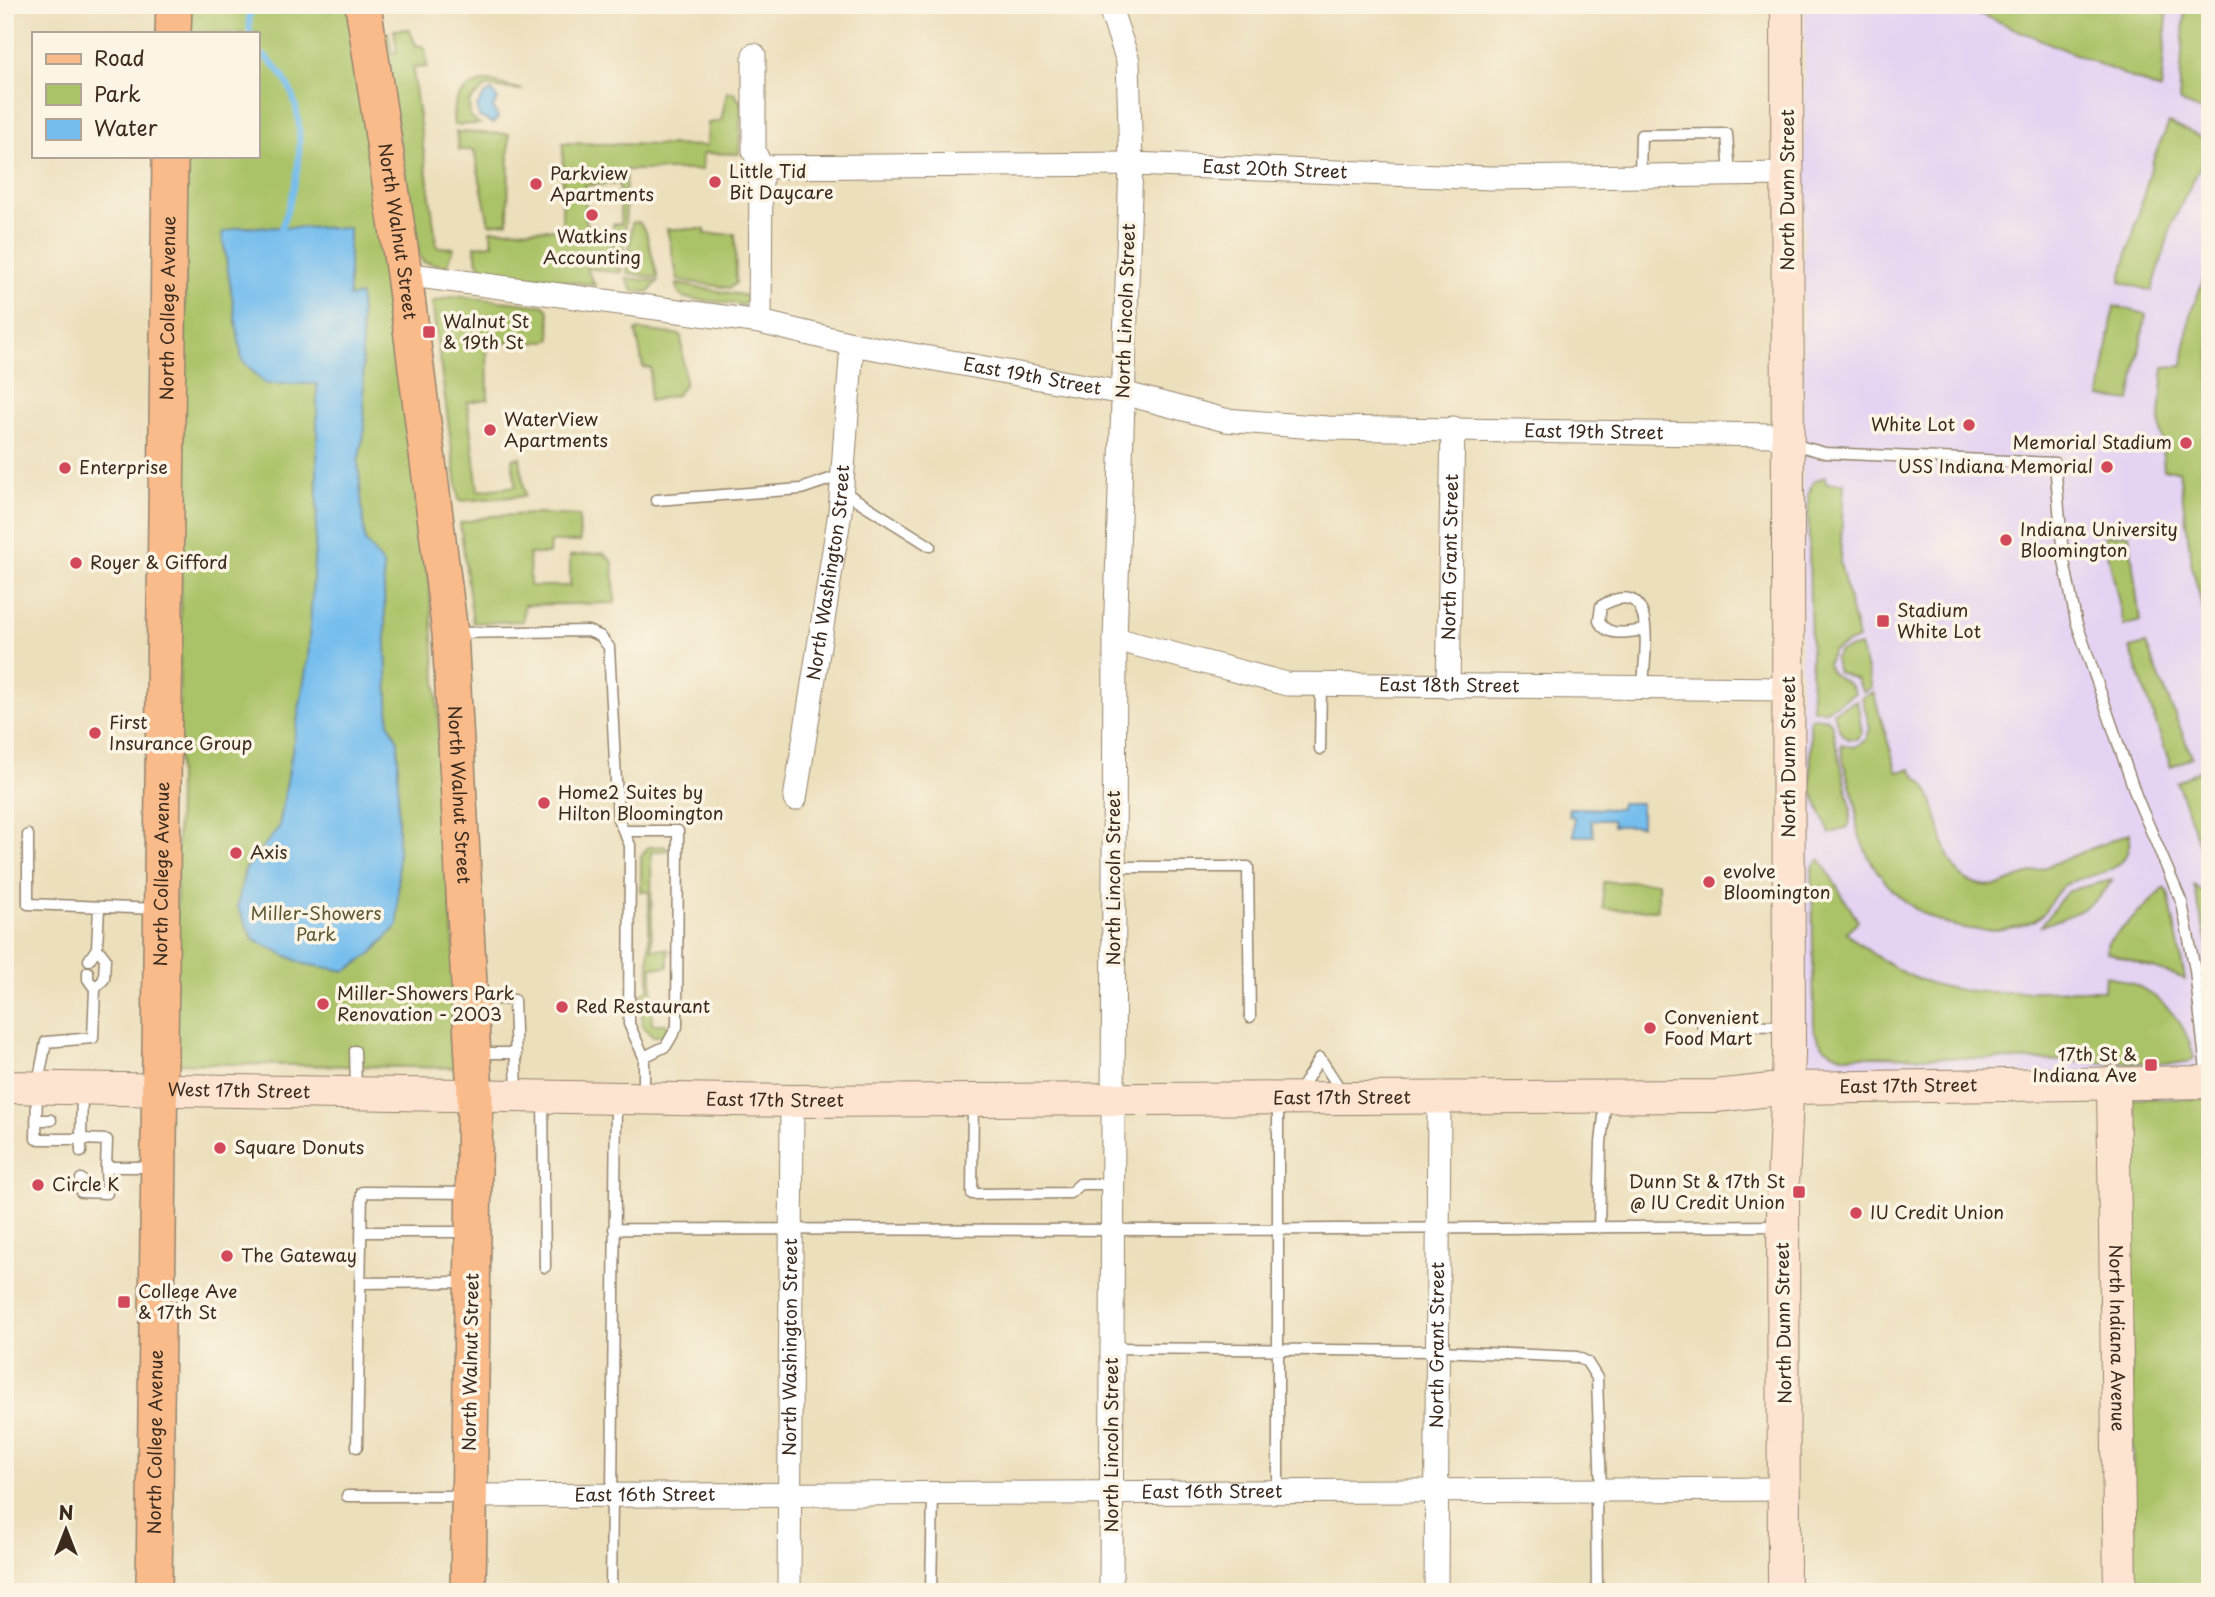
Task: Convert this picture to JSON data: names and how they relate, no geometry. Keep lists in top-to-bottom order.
{
  "streets": {
    "main road": [
      "North Dunn Street",
      "North Walnut Street",
      "North College Avenue",
      "East 17th Street",
      "West 17th Street",
      "North Indiana Avenue"
    ],
    "street": [
      "East 20th Street",
      "North Lincoln Street",
      "East 19th Street",
      "North Grant Street",
      "North Washington Street",
      "East 18th Street",
      "East 16th Street"
    ]
  },
  "crossings": [
    ["East 20th Street", "North Dunn Street"],
    ["East 20th Street", "North Lincoln Street"],
    ["North Dunn Street", "East 19th Street"],
    ["North Dunn Street", "East 18th Street"],
    ["North Dunn Street", "East 17th Street"],
    ["North Dunn Street", "East 16th Street"],
    ["North Walnut Street", "East 19th Street"],
    ["North Walnut Street", "East 17th Street"],
    ["North Walnut Street", "West 17th Street"],
    ["North Walnut Street", "East 16th Street"],
    ["North College Avenue", "West 17th Street"],
    ["North Lincoln Street", "East 19th Street"],
    ["North Lincoln Street", "East 18th Street"],
    ["North Lincoln Street", "East 17th Street"],
    ["North Lincoln Street", "East 16th Street"],
    ["East 19th Street", "North Grant Street"],
    ["East 19th Street", "North Washington Street"],
    ["North Grant Street", "East 18th Street"],
    ["North Grant Street", "East 17th Street"],
    ["North Grant Street", "East 16th Street"],
    ["North Washington Street", "East 17th Street"],
    ["North Washington Street", "East 16th Street"],
    ["East 17th Street", "West 17th Street"],
    ["East 17th Street", "North Indiana Avenue"]
  ],
  "parks": ["Miller-Showers Park"],
  "places": {
    "other": [
      "Little Tid Bit Daycare",
      "Parkview Apartments",
      "Watkins Accounting",
      "White Lot",
      "WaterView Apartments",
      "Memorial Stadium",
      "USS Indiana Memorial",
      "Enterprise",
      "Indiana University Bloomington",
      "Royer & Gifford",
      "First Insurance Group",
      "Home2 Suites by Hilton Bloomington",
      "Axis",
      "evolve Bloomington",
      "Miller-Showers Park Renovation - 2003",
      "Red Restaurant",
      "Convenient Food Mart",
      "Square Donuts",
      "Circle K",
      "IU Credit Union",
      "The Gateway"
    ],
    "transit": [
      "Walnut St & 19th St",
      "Stadium White Lot",
      "17th St & Indiana Ave",
      "Dunn St & 17th St @ IU Credit Union",
      "College Ave & 17th St"
    ]
  },
  "legend": ["Road", "Park", "Water"],
  "north": "top"
}
